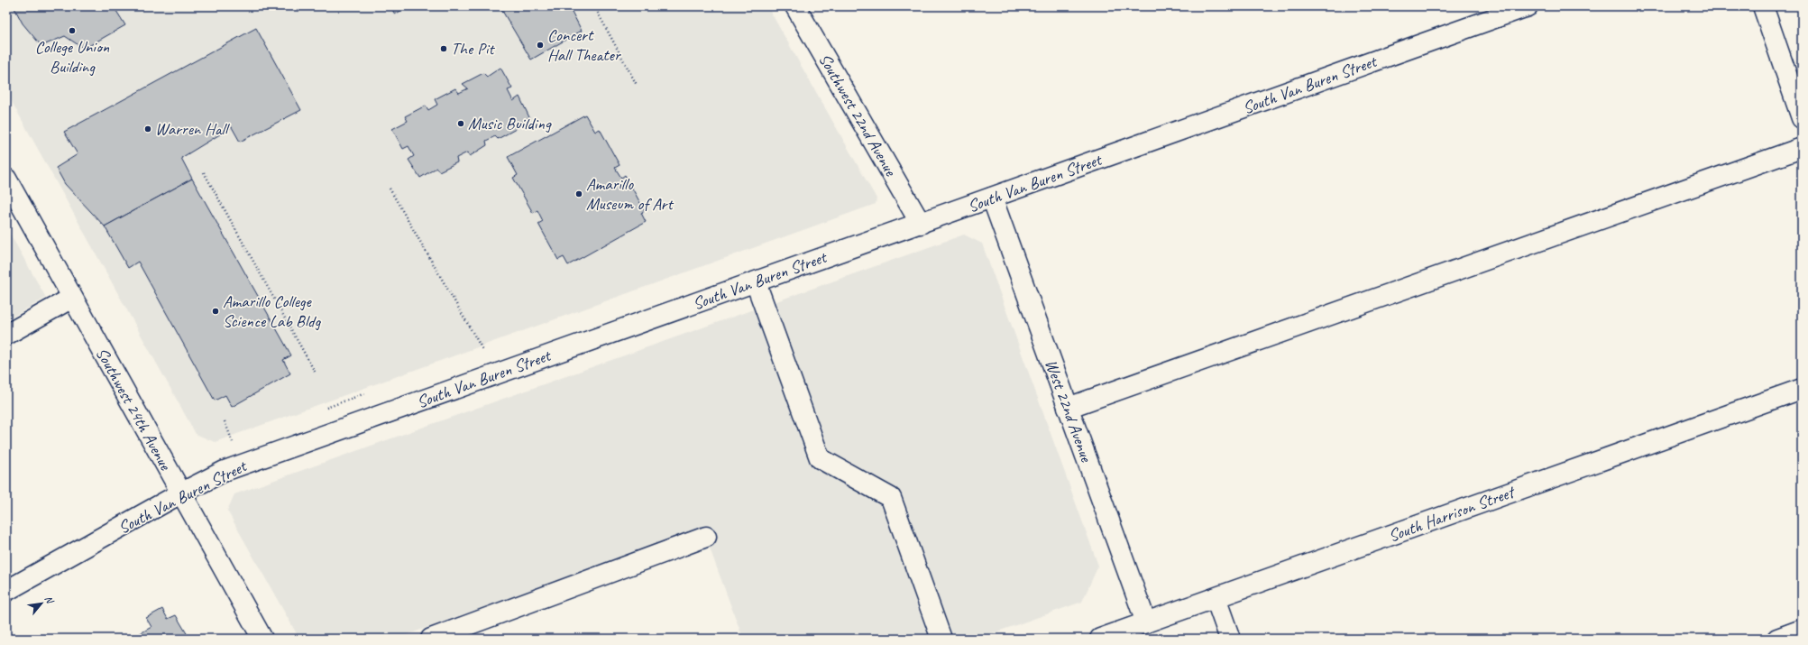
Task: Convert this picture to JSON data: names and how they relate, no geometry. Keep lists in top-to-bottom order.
{
  "streets": {
    "street": [
      "South Van Buren Street",
      "Southwest 22nd Avenue",
      "Southwest 24th Avenue",
      "West 22nd Avenue",
      "South Harrison Street"
    ]
  },
  "crossings": [
    ["South Van Buren Street", "Southwest 22nd Avenue"],
    ["South Van Buren Street", "Southwest 24th Avenue"],
    ["South Van Buren Street", "West 22nd Avenue"],
    ["West 22nd Avenue", "South Harrison Street"]
  ],
  "places": [
    "College Union Building",
    "Concert Hall Theater",
    "The Pit",
    "Music Building",
    "Warren Hall",
    "Amarillo Museum of Art",
    "Amarillo College Science Lab Bldg"
  ],
  "north": "top right"
}
